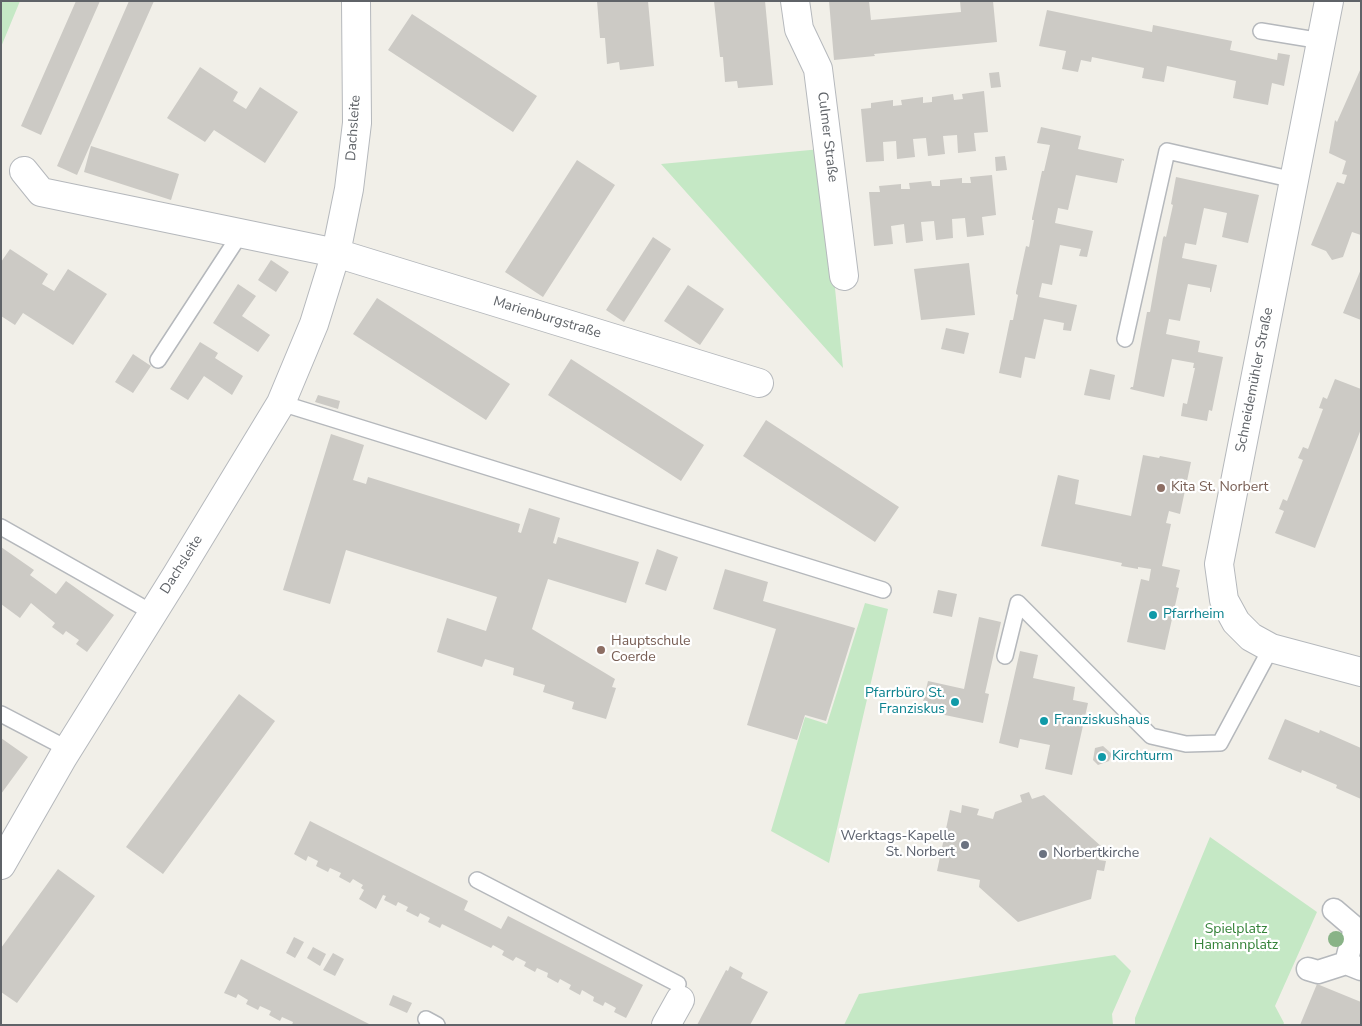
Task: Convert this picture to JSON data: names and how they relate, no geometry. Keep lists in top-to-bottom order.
{
  "streets": {
    "street": [
      "Dachsleite",
      "Culmer Straße",
      "Marienburgstraße",
      "Schneidemühler Straße"
    ]
  },
  "crossings": [
    ["Dachsleite", "Marienburgstraße"]
  ],
  "parks": ["Spielplatz Hamannplatz"],
  "places": [
    "Kita St. Norbert",
    "Pfarrheim",
    "Hauptschule Coerde",
    "Pfarrbüro St. Franziskus",
    "Franziskushaus",
    "Kirchturm",
    "Werktags-Kapelle St. Norbert",
    "Norbertkirche"
  ]
}
